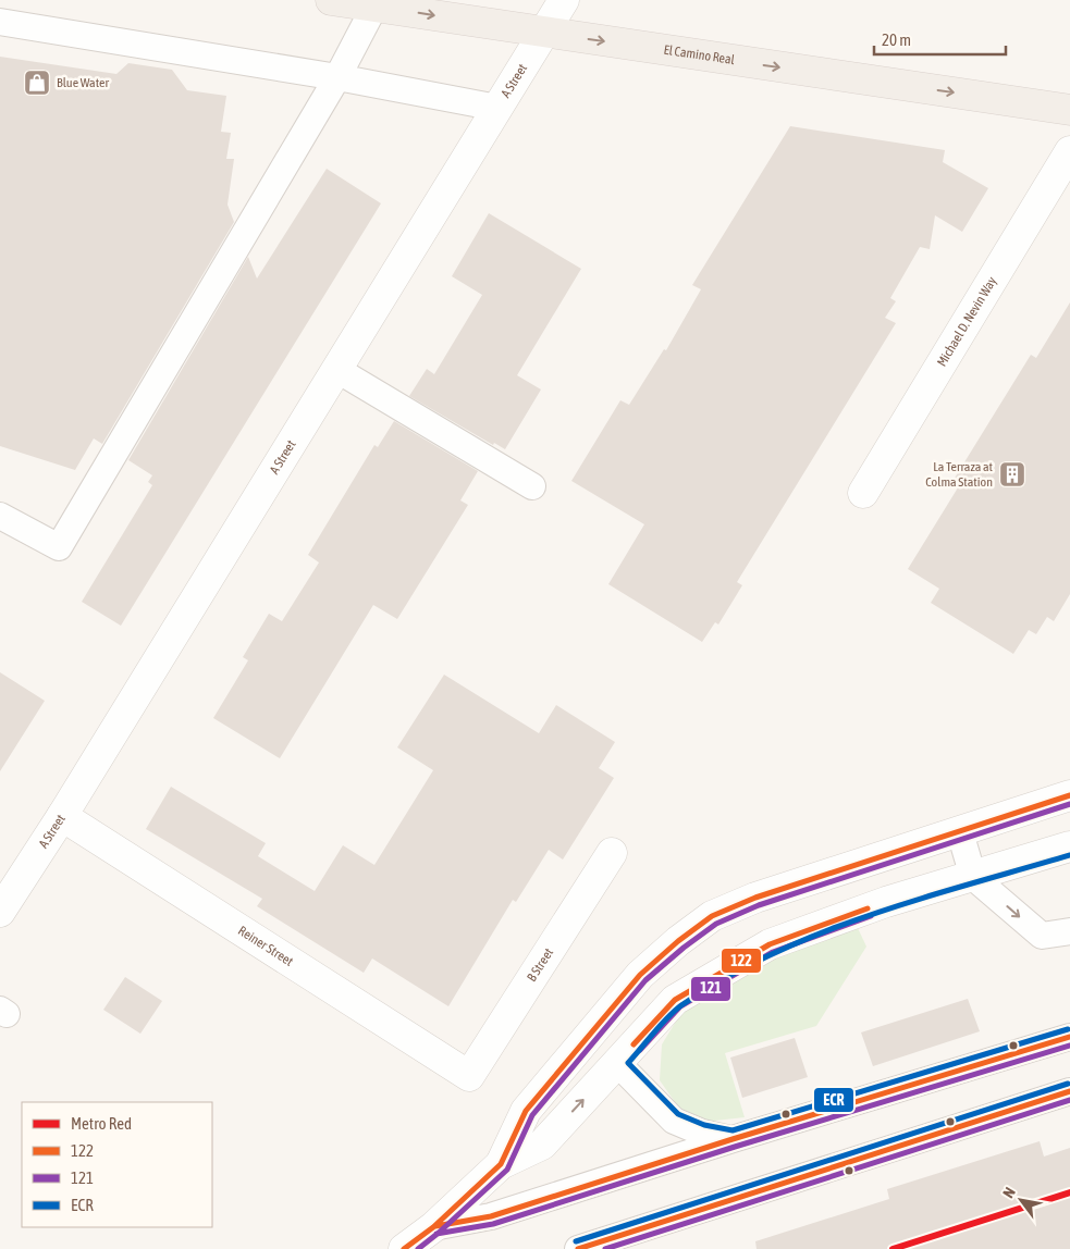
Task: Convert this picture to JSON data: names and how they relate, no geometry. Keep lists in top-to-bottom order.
{
  "streets": {
    "main road": ["El Camino Real"],
    "street": [
      "A Street",
      "Michael D. Nevin Way",
      "Reiner Street",
      "B Street"
    ]
  },
  "crossings": [
    ["El Camino Real", "A Street"],
    ["A Street", "Reiner Street"],
    ["Reiner Street", "B Street"]
  ],
  "one_way": ["El Camino Real"],
  "places": {
    "shop": ["Blue Water"],
    "building": ["La Terraza at Colma Station"]
  },
  "lines": [
    "transit line 122",
    "transit line 121",
    "transit line ECR",
    "metro line Red"
  ],
  "legend": [
    "Metro Red",
    "122",
    "121",
    "ECR"
  ],
  "scale_bar": "20 m",
  "north": "top left"
}
